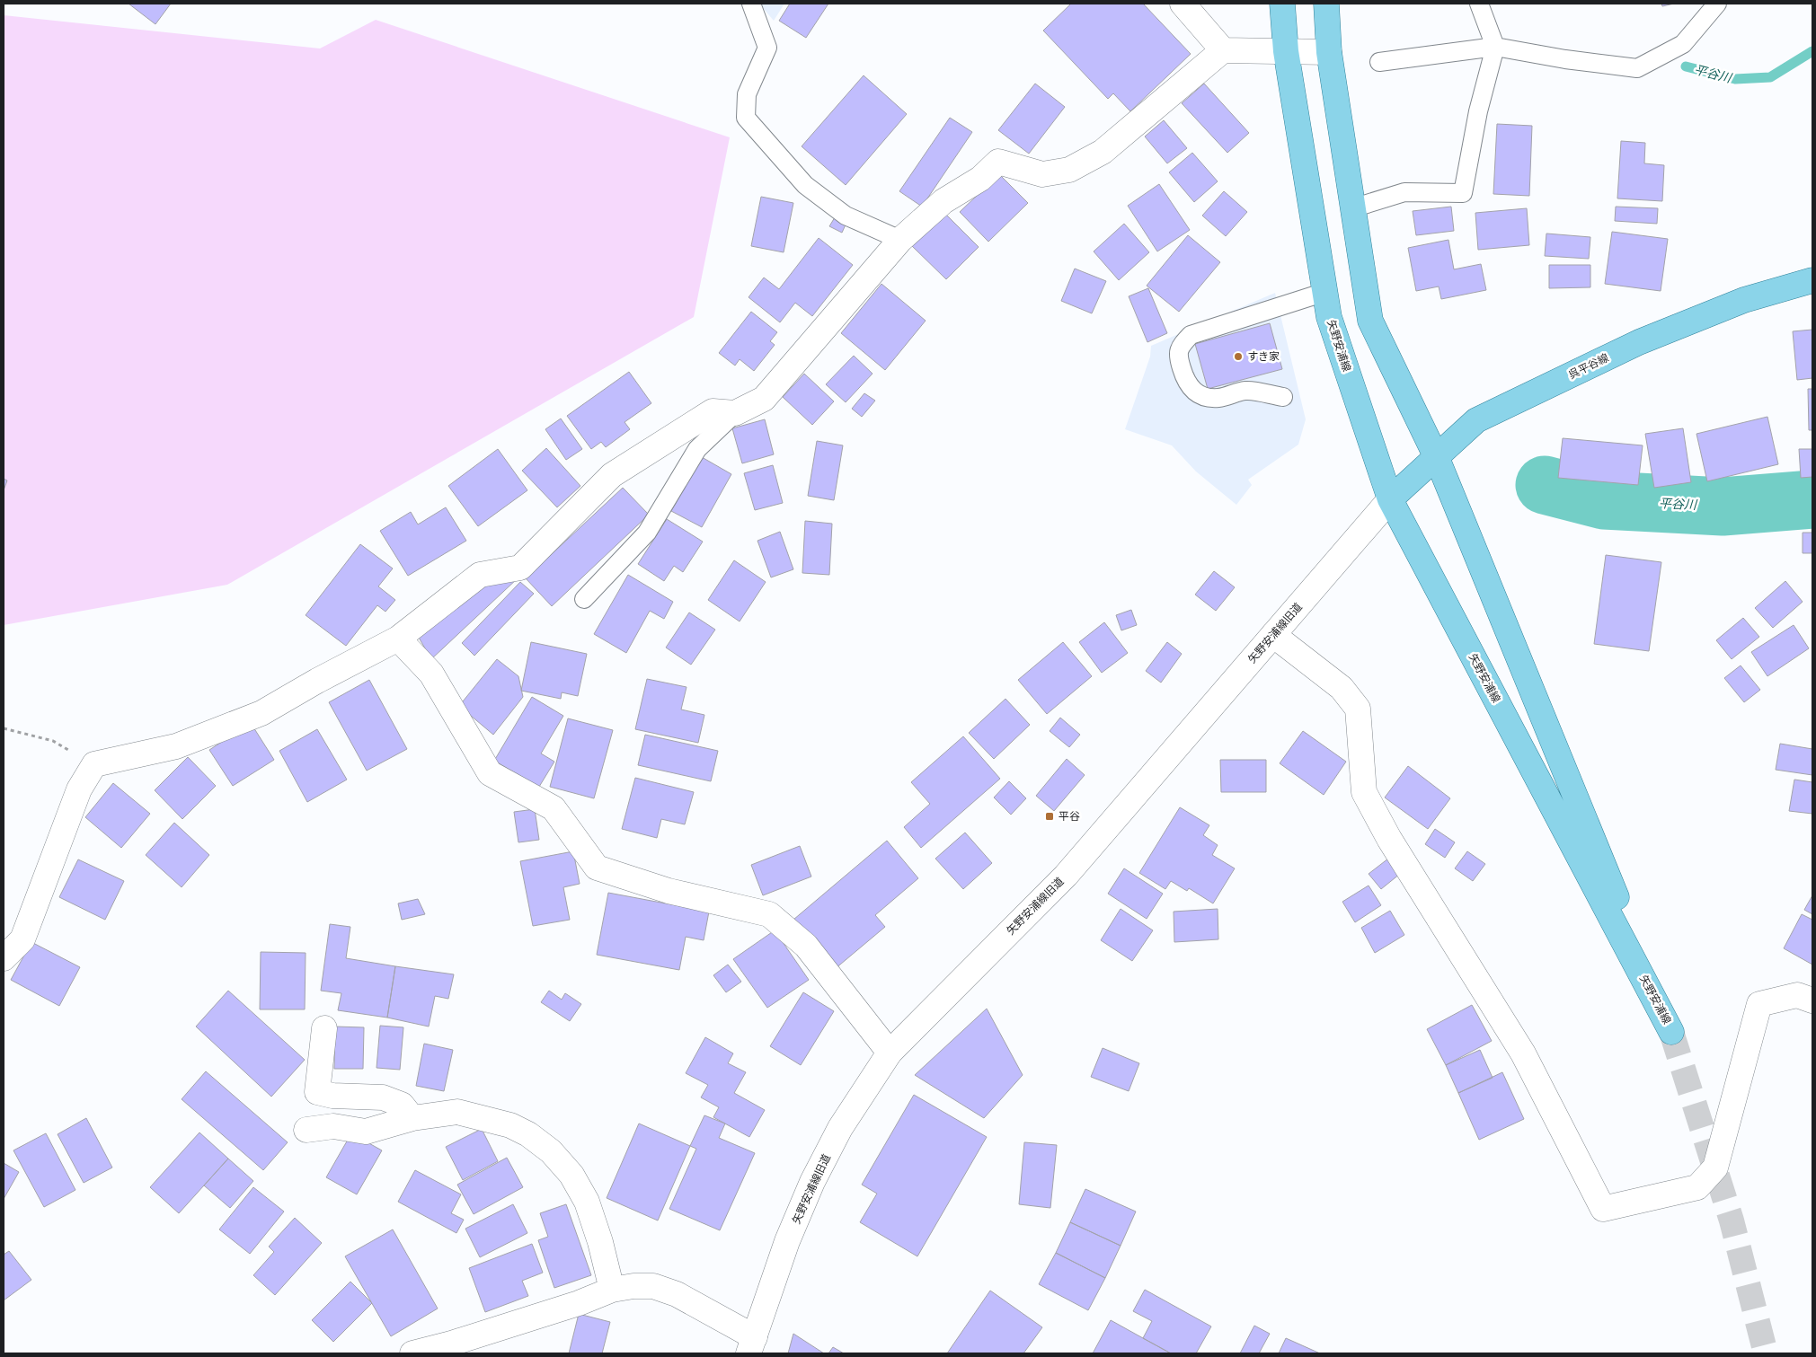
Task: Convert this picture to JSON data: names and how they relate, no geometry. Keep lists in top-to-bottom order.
{
  "streets": {
    "main road": ["矢野安浦線", "呉平谷線"],
    "street": ["矢野安浦線旧道"]
  },
  "crossings": [
    ["矢野安浦線", "呉平谷線"],
    ["矢野安浦線", "矢野安浦線旧道"],
    ["呉平谷線", "矢野安浦線旧道"]
  ],
  "water": ["平谷川"],
  "places": {
    "other": ["すき家"],
    "transit": ["平谷"]
  }
}
